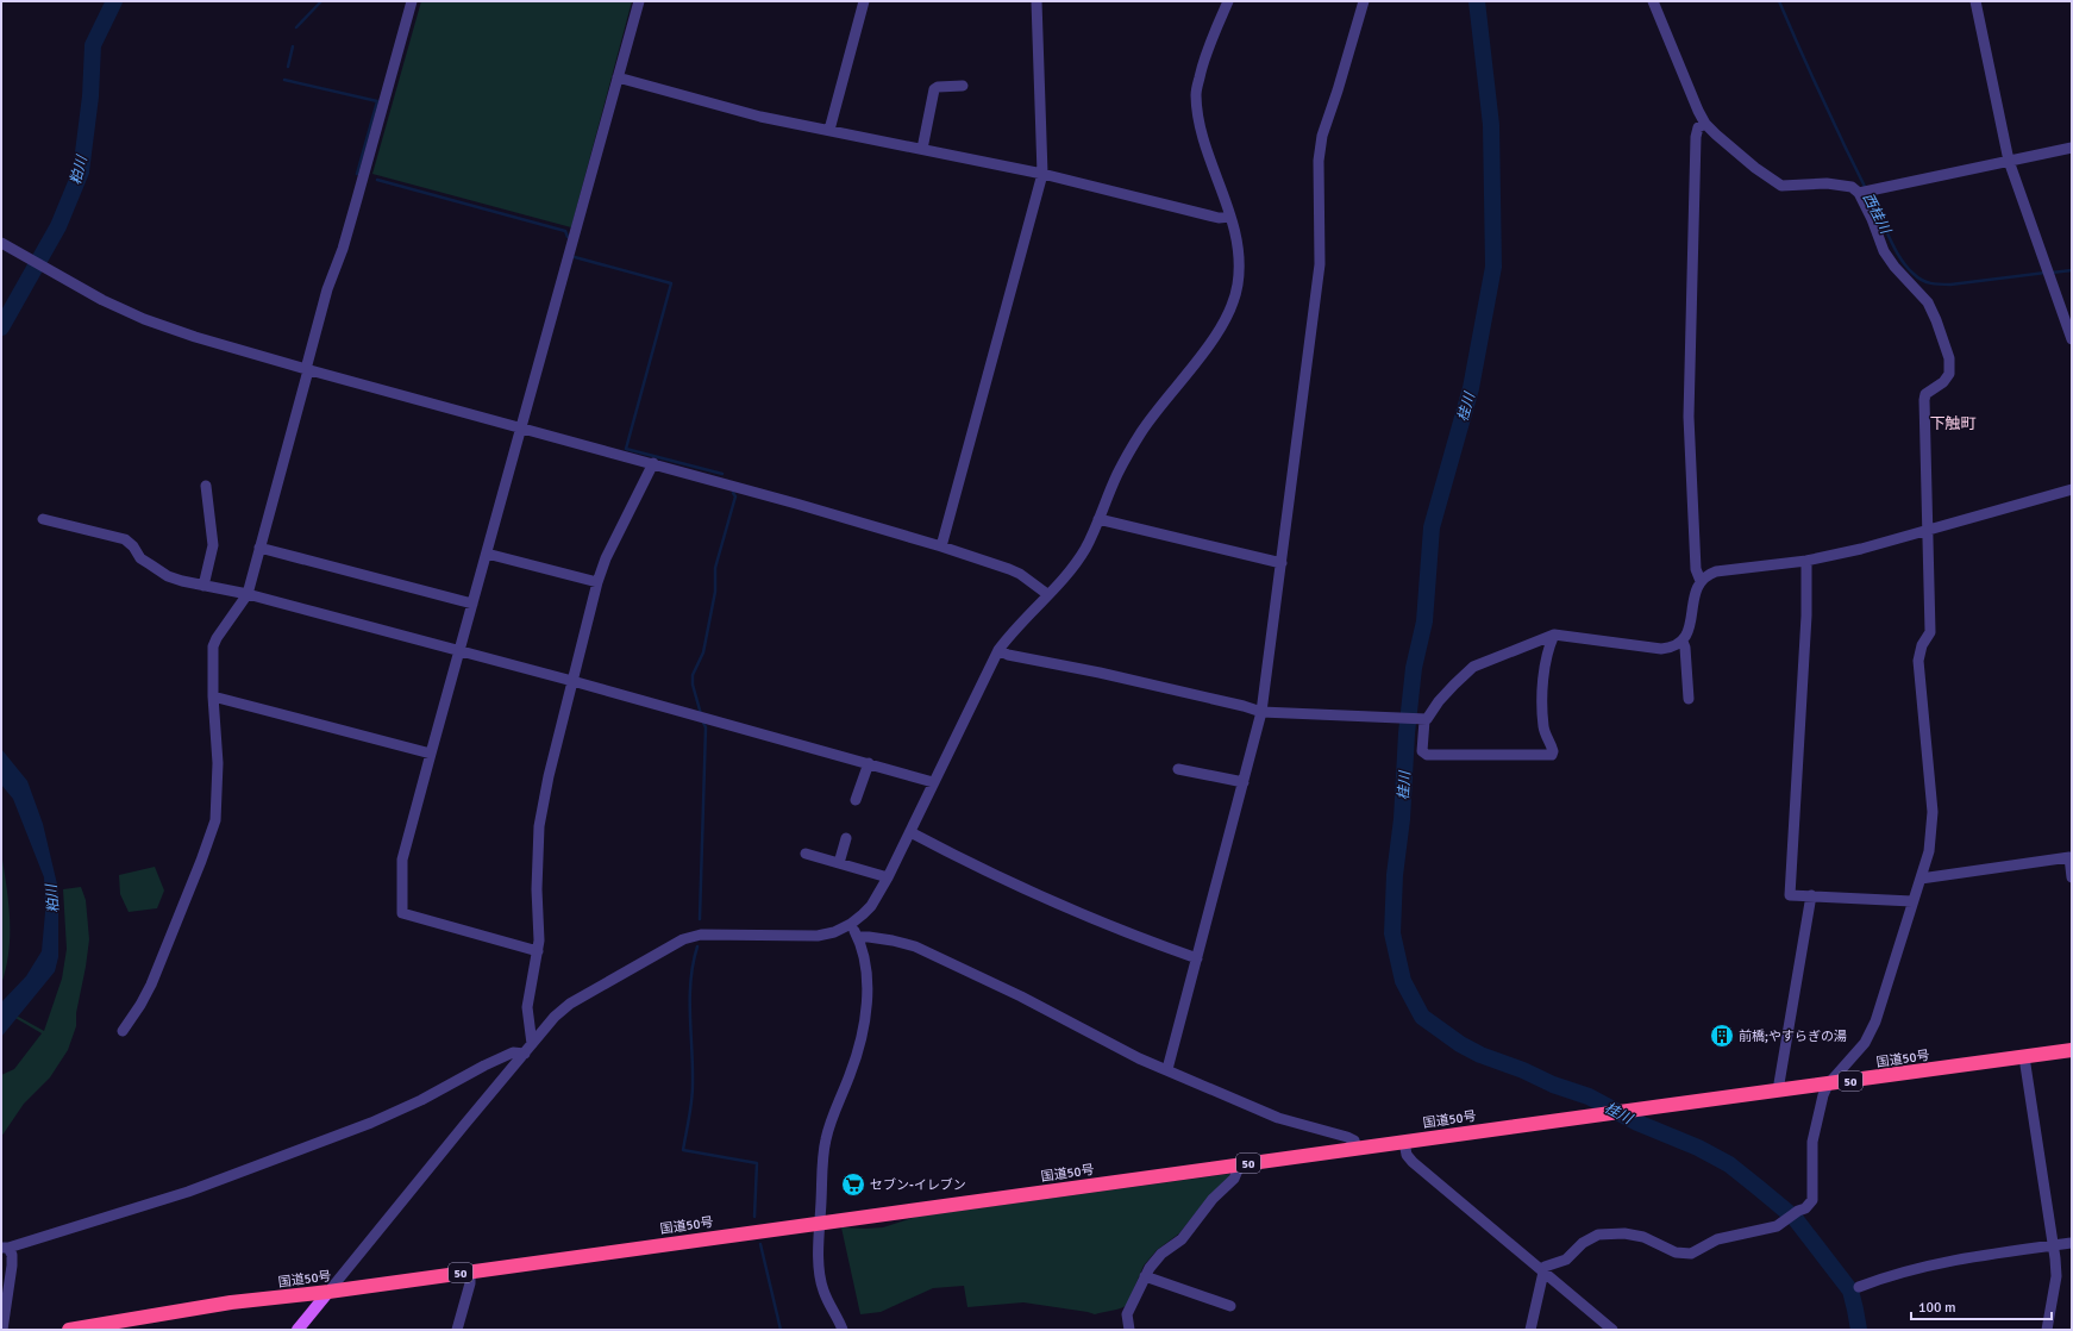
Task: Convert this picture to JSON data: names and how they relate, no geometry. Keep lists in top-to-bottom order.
{
  "streets": {
    "highway": ["国道50号", "50"]
  },
  "districts": ["下触町"],
  "water": ["粕川", "西桂川", "桂川"],
  "places": {
    "building": ["前橋;やすらぎの湯"],
    "supermarket": ["セブン-イレブン"]
  },
  "scale_bar": "100 m"
}
